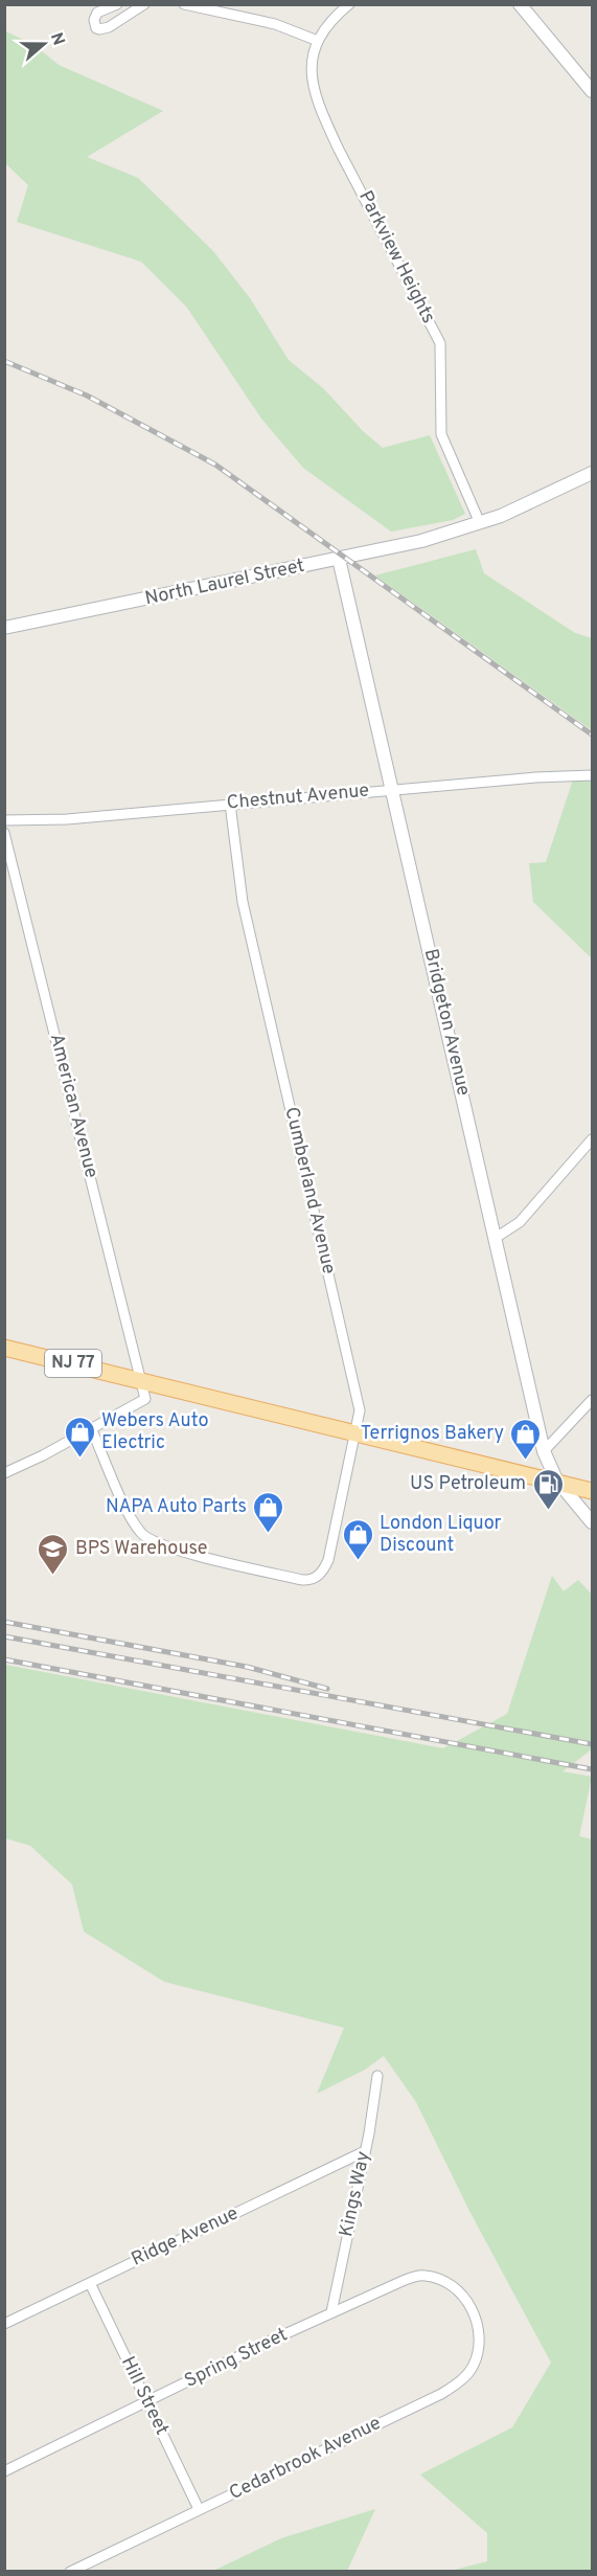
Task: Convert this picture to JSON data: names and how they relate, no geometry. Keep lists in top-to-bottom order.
{
  "streets": {
    "main road": ["NJ 77"],
    "street": [
      "Parkview Heights",
      "North Laurel Street",
      "Chestnut Avenue",
      "Bridgeton Avenue",
      "American Avenue",
      "Cumberland Avenue",
      "Kings Way",
      "Ridge Avenue",
      "Spring Street",
      "Hill Street",
      "Cedarbrook Avenue"
    ]
  },
  "crossings": [
    ["Parkview Heights", "North Laurel Street"],
    ["North Laurel Street", "Bridgeton Avenue"],
    ["Chestnut Avenue", "Bridgeton Avenue"],
    ["Chestnut Avenue", "Cumberland Avenue"],
    ["Bridgeton Avenue", "NJ 77"],
    ["American Avenue", "NJ 77"],
    ["Cumberland Avenue", "NJ 77"],
    ["Kings Way", "Ridge Avenue"],
    ["Kings Way", "Spring Street"],
    ["Ridge Avenue", "Hill Street"],
    ["Spring Street", "Hill Street"],
    ["Spring Street", "Cedarbrook Avenue"],
    ["Hill Street", "Cedarbrook Avenue"]
  ],
  "places": {
    "shop": [
      "Webers Auto Electric",
      "Terrignos Bakery",
      "NAPA Auto Parts",
      "London Liquor Discount"
    ],
    "fuel station": ["US Petroleum"],
    "school or university": ["BPS Warehouse"]
  },
  "north": "right"
}
